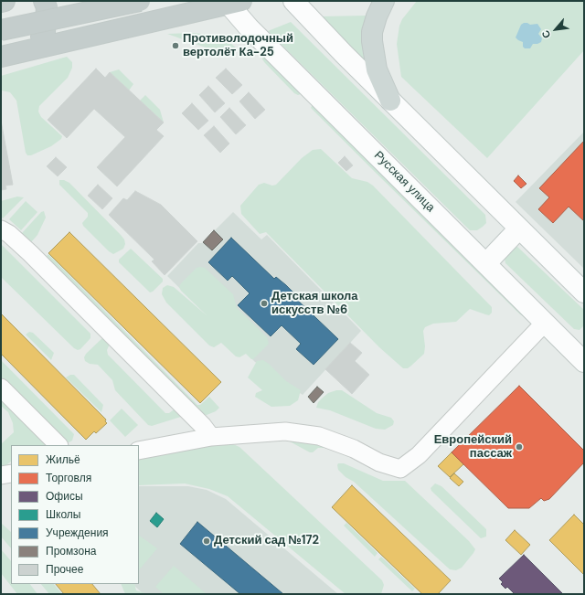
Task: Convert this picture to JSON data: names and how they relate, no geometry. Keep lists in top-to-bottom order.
{
  "streets": {
    "main road": ["Русская улица"]
  },
  "places": [
    "Противолодочный вертолёт Ка-25",
    "Детская школа искусств №6",
    "Европейский пассаж",
    "Детский сад №172"
  ],
  "legend": [
    "Жильё",
    "Торговля",
    "Офисы",
    "Школы",
    "Учреждения",
    "Промзона",
    "Прочее"
  ],
  "north": "bottom left"
}
